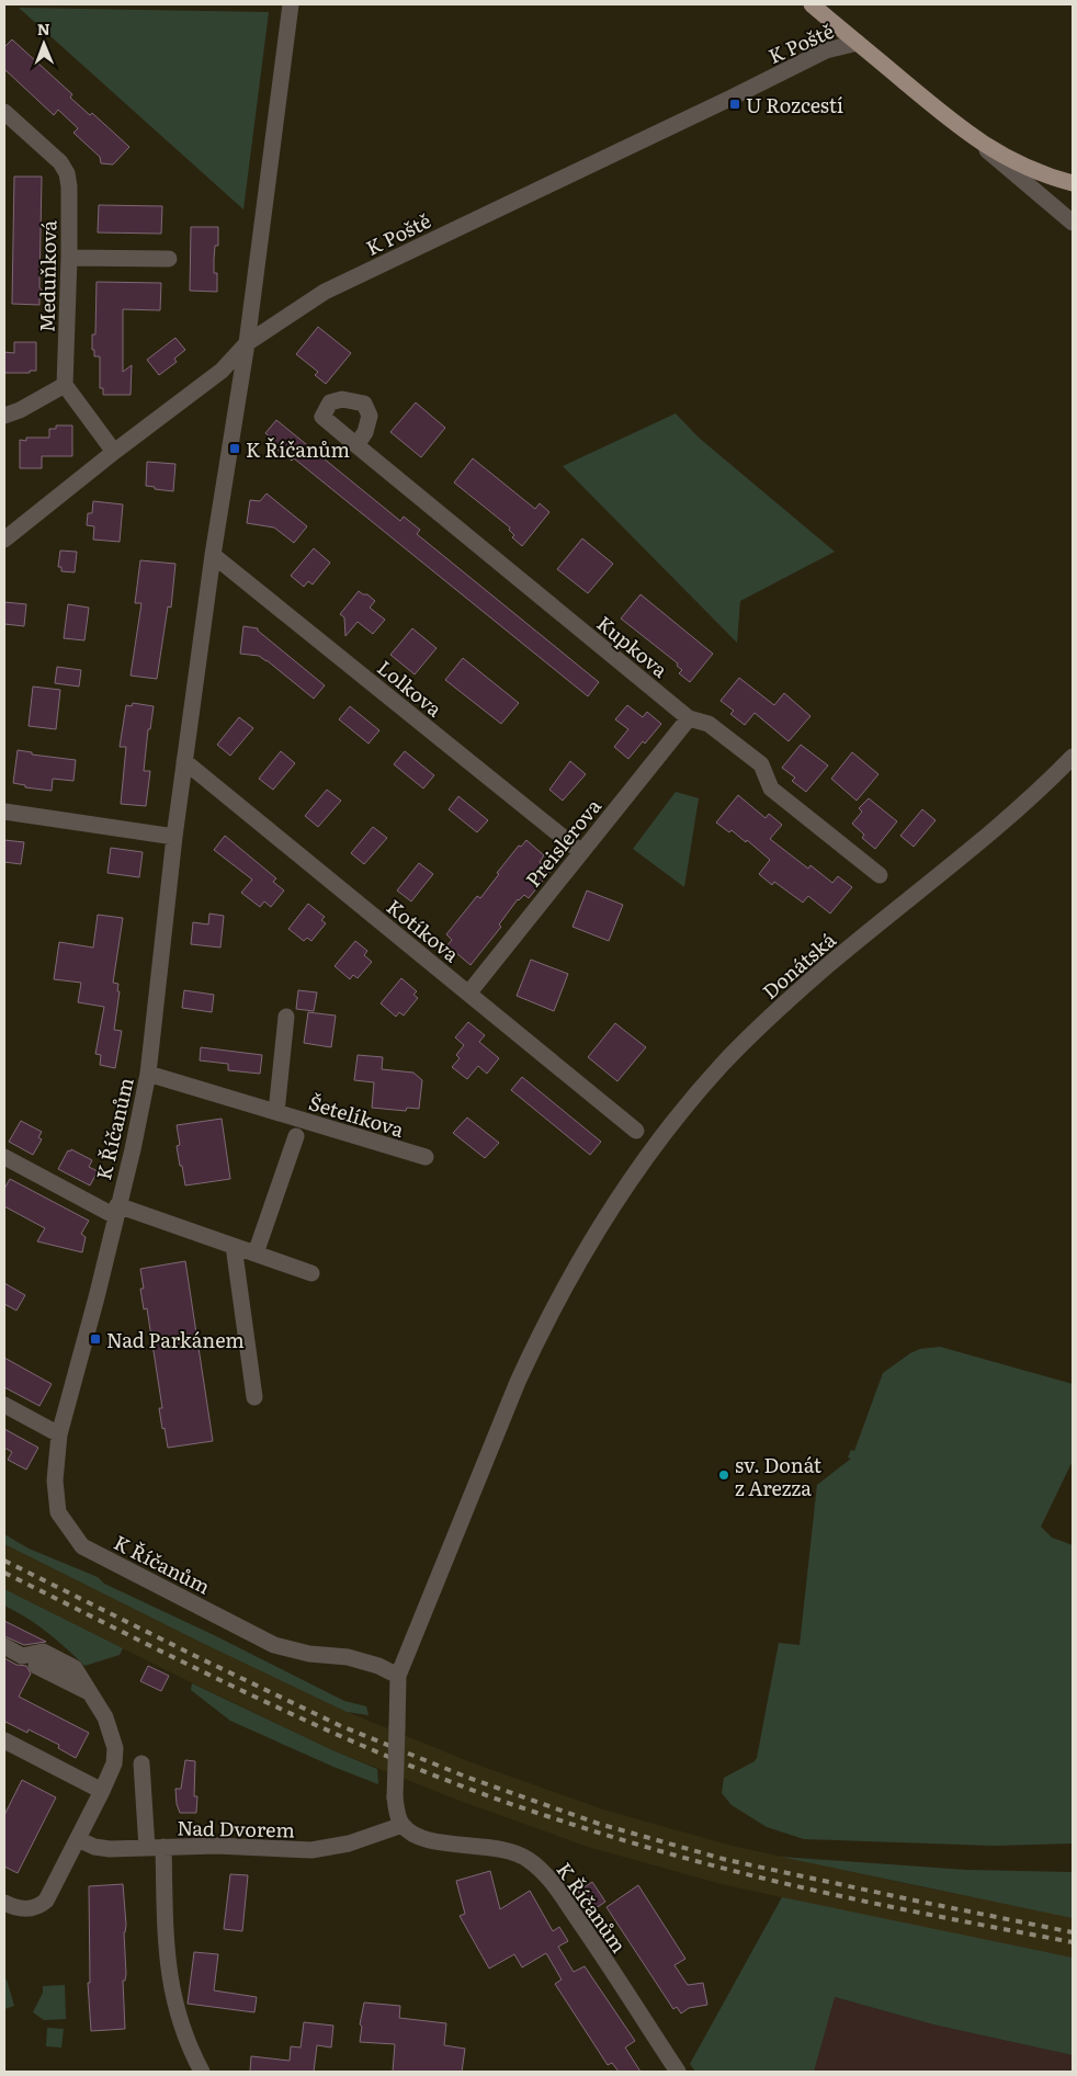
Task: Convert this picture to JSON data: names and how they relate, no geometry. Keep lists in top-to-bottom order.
{
  "streets": {
    "street": [
      "K Poště",
      "Meduňková",
      "Kupkova",
      "Lolkova",
      "Preislerova",
      "Kotíkova",
      "Donátská",
      "Šetelíkova",
      "K Říčanům",
      "Nad Dvorem"
    ]
  },
  "crossings": [
    ["K Poště", "K Říčanům"],
    ["Kupkova", "Preislerova"],
    ["Lolkova", "Preislerova"],
    ["Lolkova", "K Říčanům"],
    ["Preislerova", "Kotíkova"],
    ["Kotíkova", "K Říčanům"],
    ["Donátská", "K Říčanům"],
    ["Šetelíkova", "K Říčanům"],
    ["K Říčanům", "Nad Dvorem"]
  ],
  "places": {
    "transit": ["U Rozcestí", "K Říčanům", "Nad Parkánem"],
    "other": ["sv. Donát z Arezza"]
  },
  "north": "top"
}
